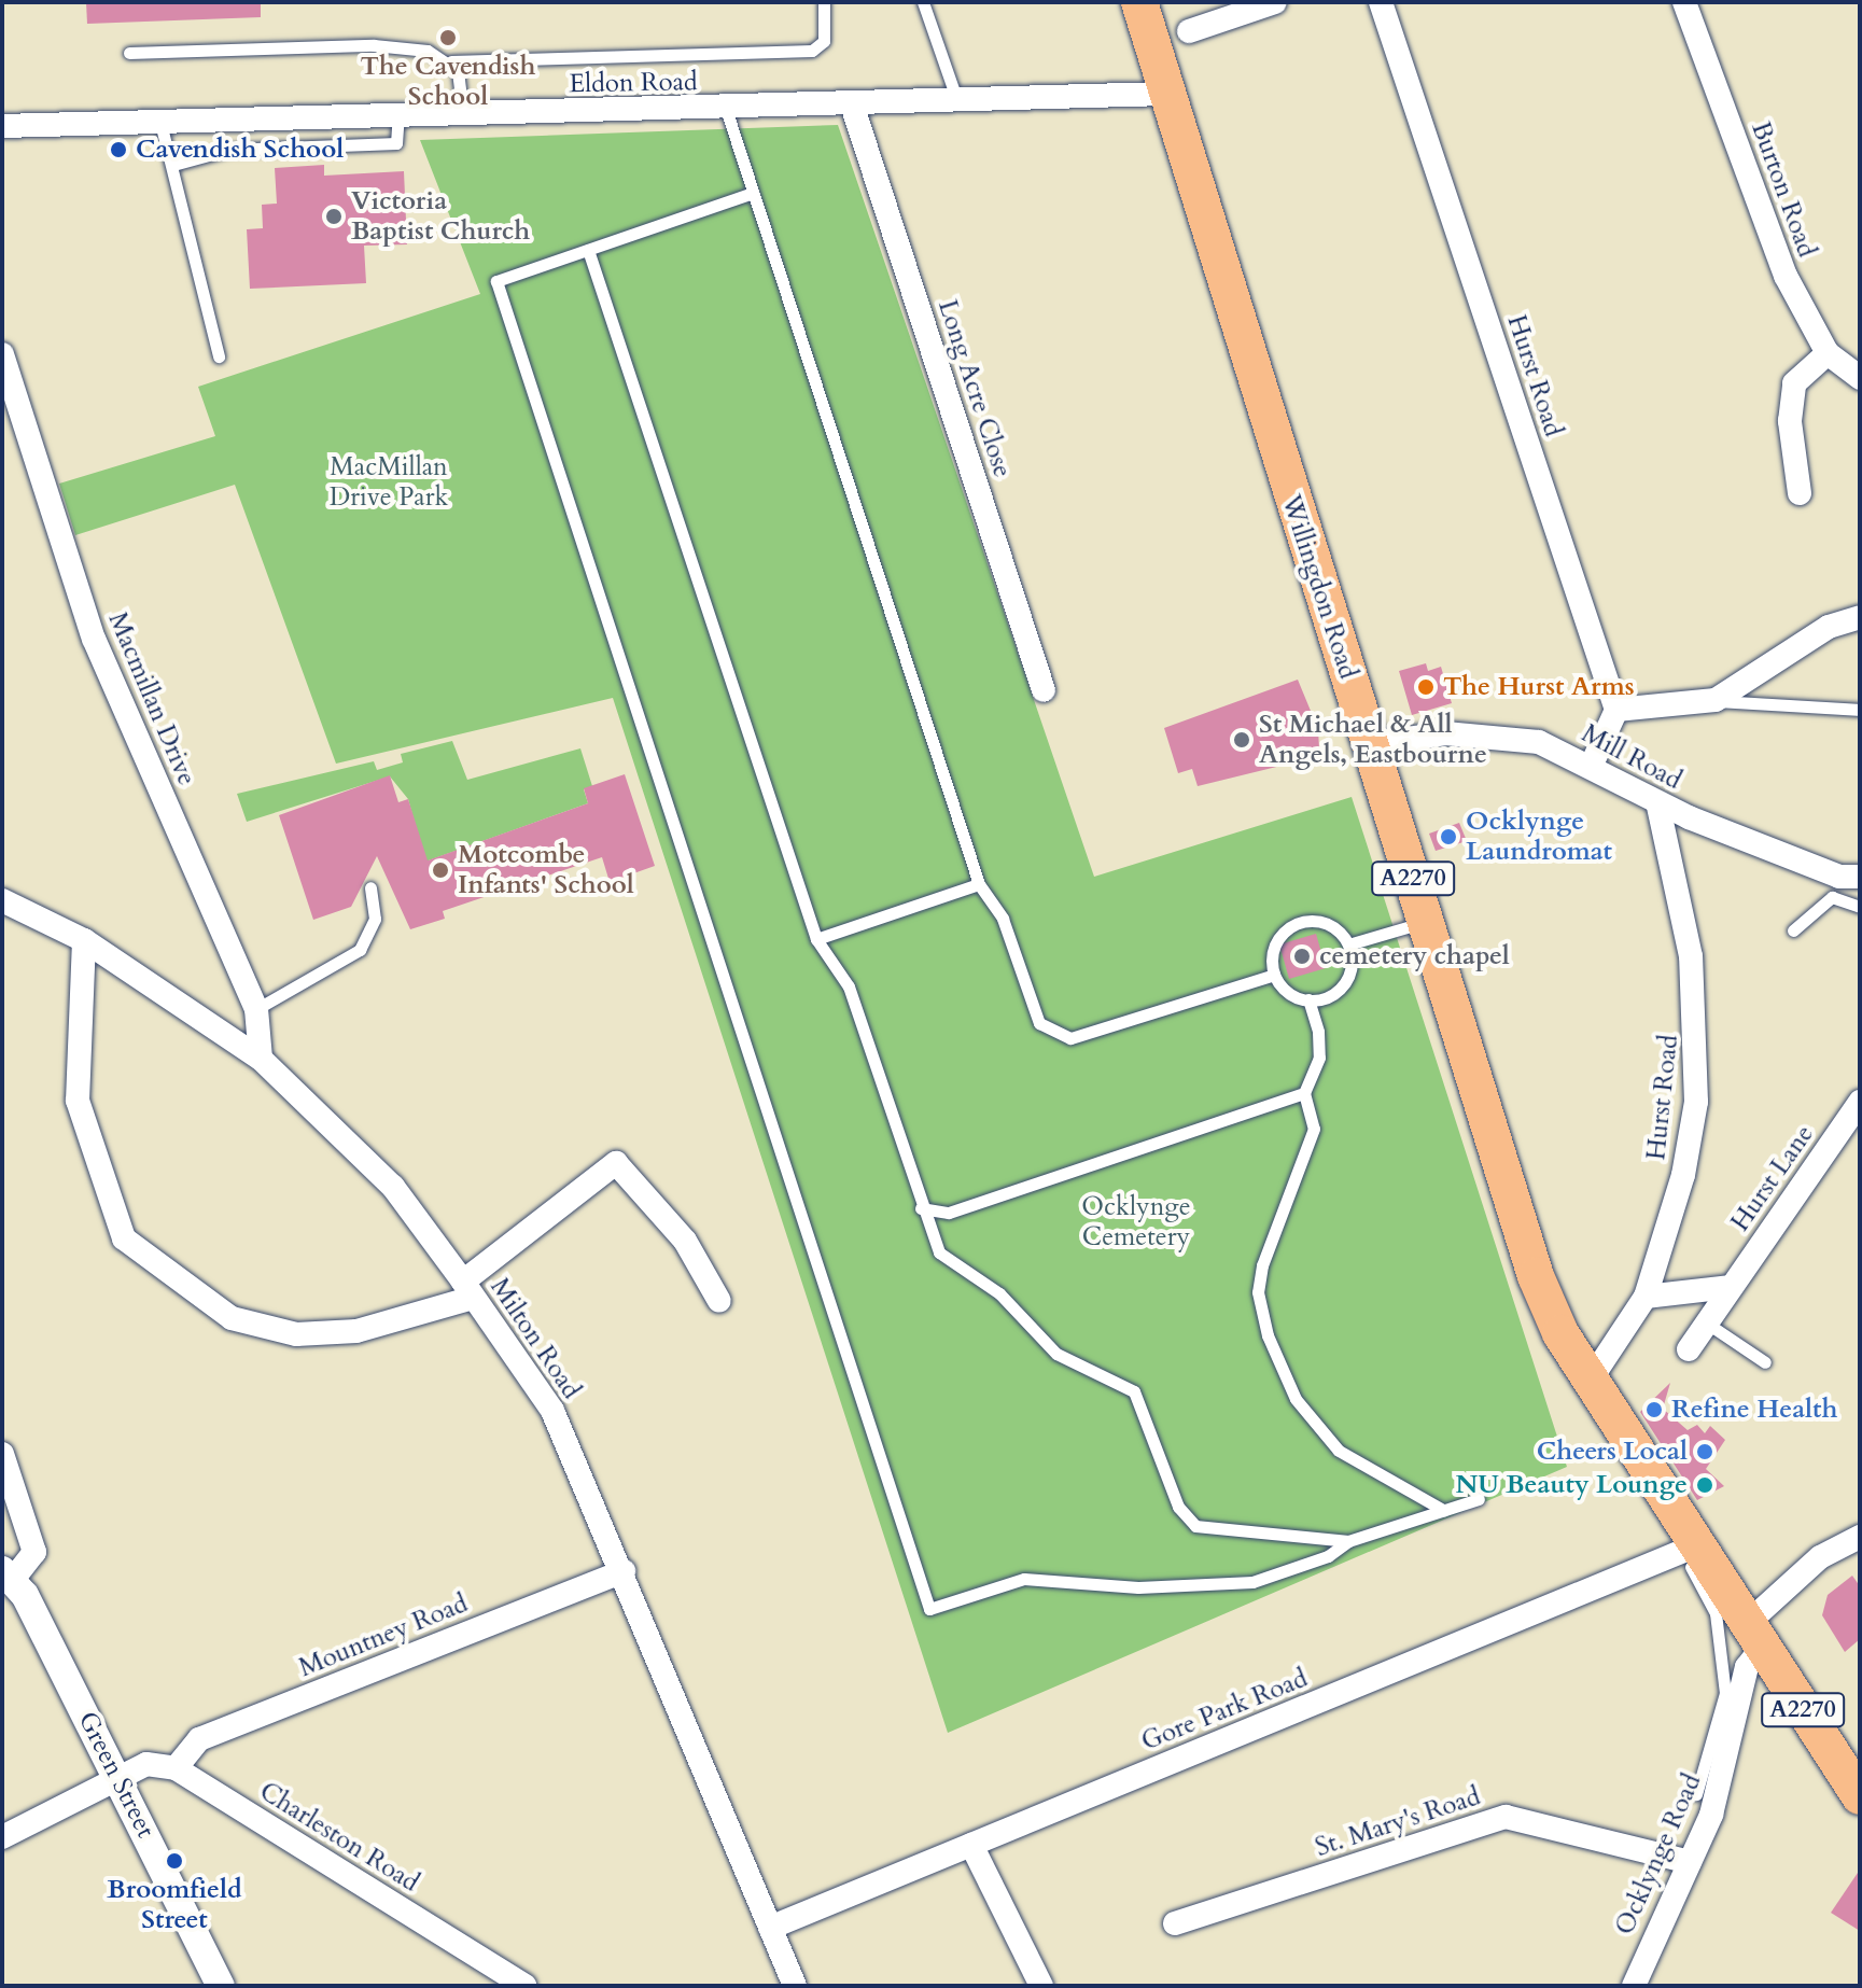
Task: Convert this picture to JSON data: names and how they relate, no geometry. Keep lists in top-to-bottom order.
{
  "streets": {
    "main road": ["Willingdon Road", "A2270"],
    "street": [
      "Eldon Road",
      "Burton Road",
      "Hurst Road",
      "Long Acre Close",
      "Macmillan Drive",
      "Mill Road",
      "Hurst Lane",
      "Milton Road",
      "Mountney Road",
      "Gore Park Road",
      "Green Street",
      "St. Mary's Road",
      "Charleston Road",
      "Ocklynge Road"
    ]
  },
  "crossings": [
    ["Eldon Road", "Long Acre Close"],
    ["Eldon Road", "Willingdon Road"],
    ["Hurst Road", "Willingdon Road"],
    ["Hurst Road", "Mill Road"],
    ["Willingdon Road", "Mill Road"],
    ["Willingdon Road", "A2270"],
    ["Willingdon Road", "Gore Park Road"],
    ["Willingdon Road", "Ocklynge Road"],
    ["Macmillan Drive", "Milton Road"],
    ["A2270", "Ocklynge Road"],
    ["Milton Road", "Mountney Road"],
    ["Milton Road", "Gore Park Road"],
    ["Mountney Road", "Charleston Road"],
    ["St. Mary's Road", "Ocklynge Road"]
  ],
  "parks": ["MacMillan Drive Park", "Ocklynge Cemetery"],
  "places": [
    "The Cavendish School",
    "Cavendish School",
    "Victoria Baptist Church",
    "The Hurst Arms",
    "St Michael & All Angels, Eastbourne",
    "Ocklynge Laundromat",
    "Motcombe Infants' School",
    "cemetery chapel",
    "Refine Health",
    "Cheers Local",
    "NU Beauty Lounge",
    "Broomfield Street"
  ]
}
